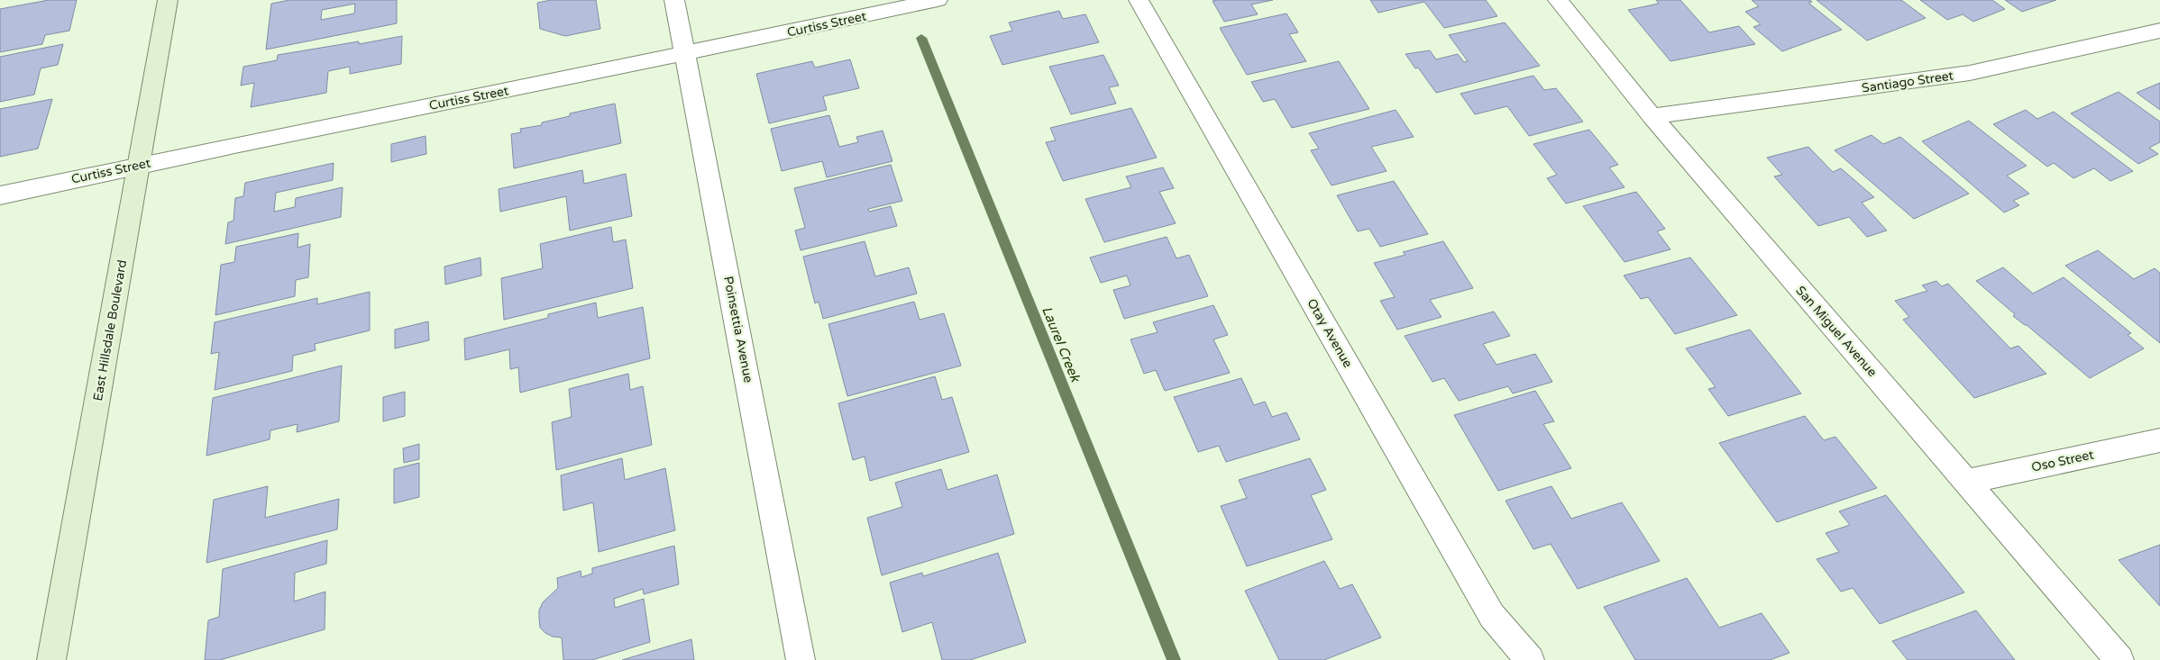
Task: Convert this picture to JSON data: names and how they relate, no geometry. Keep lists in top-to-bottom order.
{
  "streets": {
    "main road": ["East Hillsdale Boulevard"],
    "street": [
      "Curtiss Street",
      "Santiago Street",
      "Poinsettia Avenue",
      "San Miguel Avenue",
      "Otay Avenue",
      "Oso Street"
    ]
  },
  "crossings": [
    ["Curtiss Street", "Poinsettia Avenue"],
    ["Curtiss Street", "East Hillsdale Boulevard"],
    ["Santiago Street", "San Miguel Avenue"],
    ["San Miguel Avenue", "Oso Street"]
  ],
  "water": ["Laurel Creek"]
}
